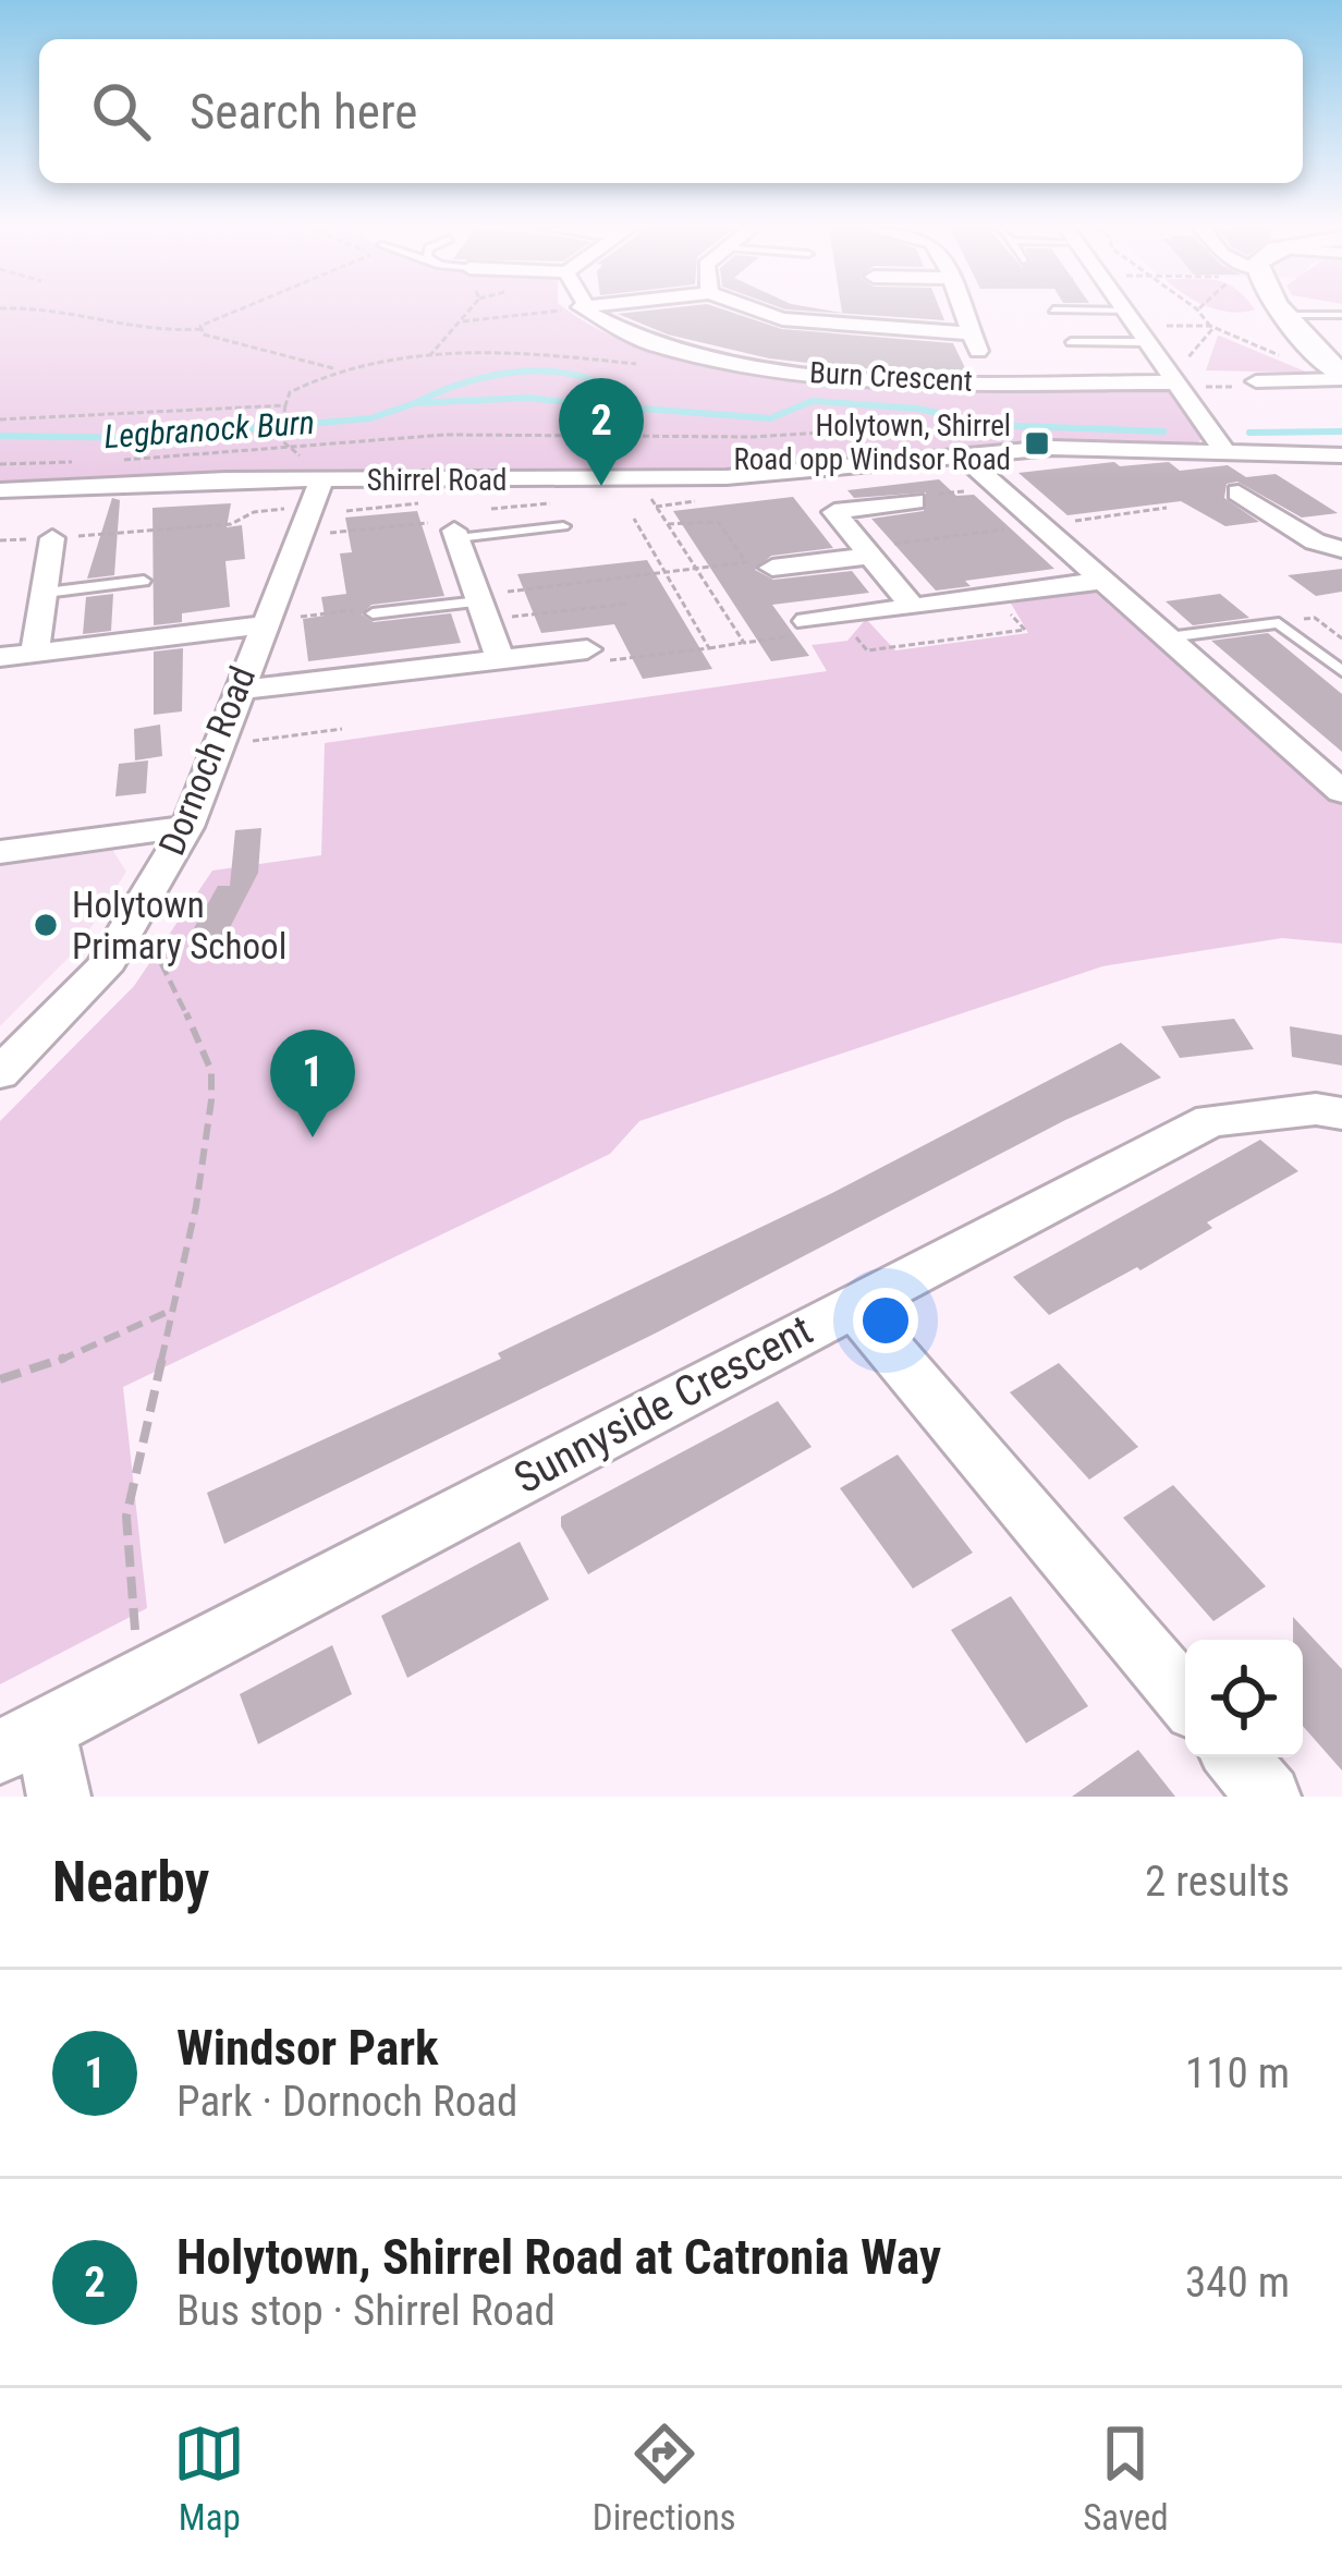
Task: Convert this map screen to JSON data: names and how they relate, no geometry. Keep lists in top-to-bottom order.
{
  "streets": {
    "street": [
      "Burn Crescent",
      "Shirrel Road",
      "Dornoch Road",
      "Sunnyside Crescent"
    ]
  },
  "crossings": [
    ["Shirrel Road", "Dornoch Road"]
  ],
  "water": ["Legbranock Burn"],
  "places": {
    "transit": ["Holytown, Shirrel Road opp Windsor Road"],
    "other": ["Holytown Primary School"]
  },
  "page": {
    "search": "Search here",
    "pins": ["2", "1"],
    "heading": ["Nearby", "2 results"],
    "list": [
      {
        "mark": "1",
        "name": "Windsor Park",
        "note": "Park · Dornoch Road",
        "value": "110 m"
      },
      {
        "mark": "2",
        "name": "Holytown, Shirrel Road at Catronia Way",
        "note": "Bus stop · Shirrel Road",
        "value": "340 m"
      }
    ],
    "nav": ["Map", "Directions", "Saved"]
  }
}
